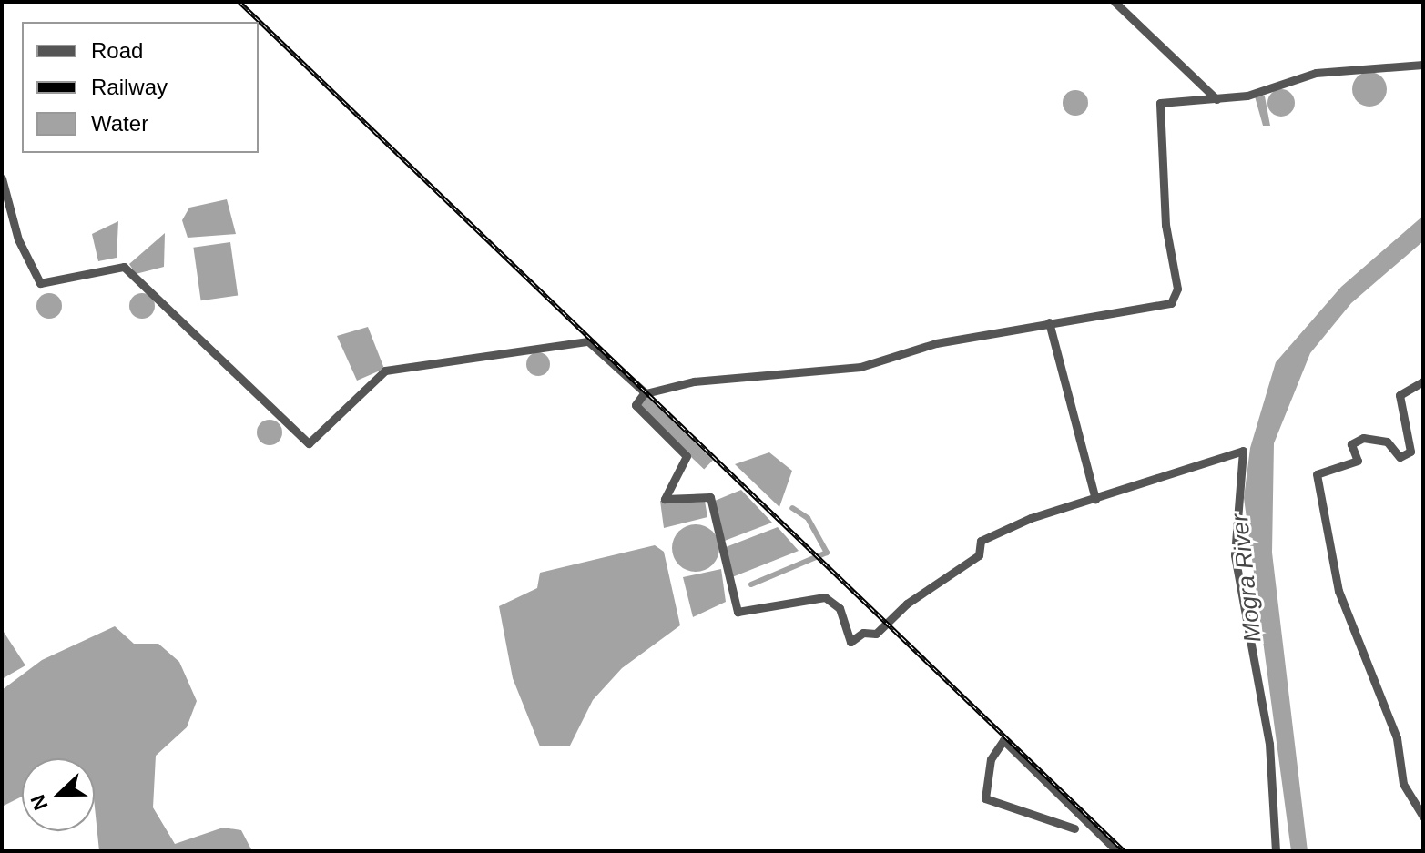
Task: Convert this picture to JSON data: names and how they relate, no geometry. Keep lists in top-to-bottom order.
{
  "water": ["Mogra River"],
  "legend": ["Road", "Railway", "Water"],
  "north": "left"
}
